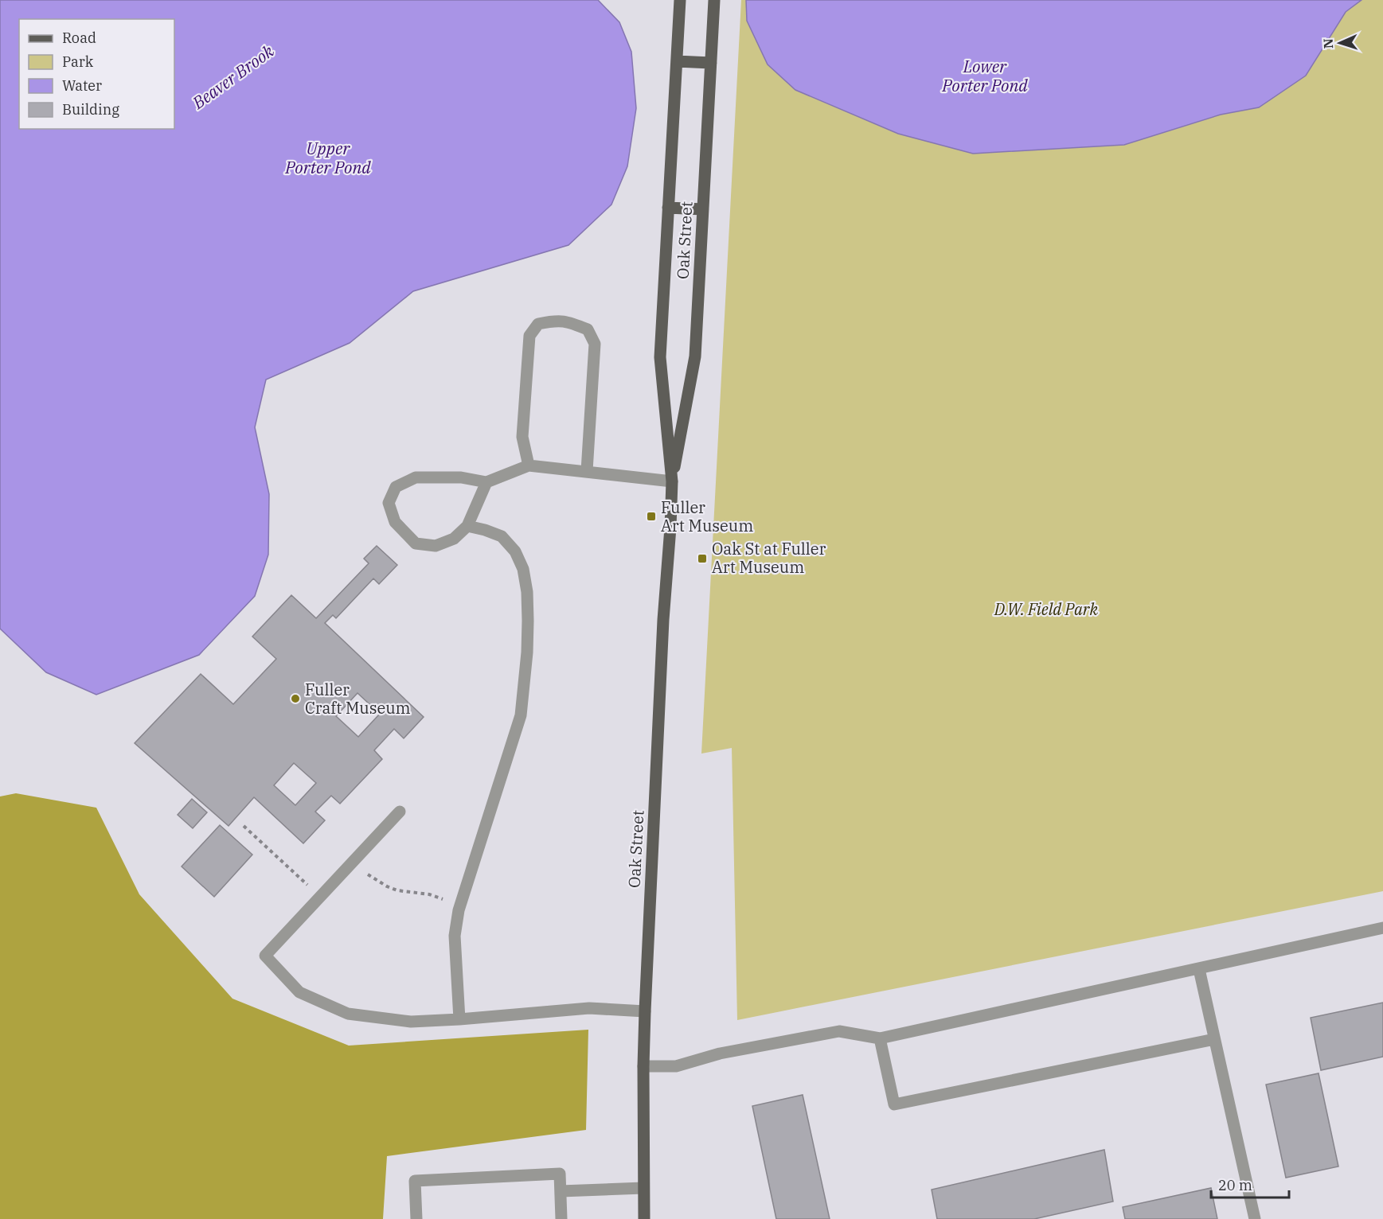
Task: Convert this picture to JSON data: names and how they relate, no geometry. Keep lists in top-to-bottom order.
{
  "streets": {
    "main road": ["Oak Street"]
  },
  "water": ["Lower Porter Pond", "Beaver Brook", "Upper Porter Pond"],
  "parks": ["D.W. Field Park"],
  "places": {
    "transit": ["Fuller Art Museum", "Oak St at Fuller Art Museum"],
    "other": ["Fuller Craft Museum"]
  },
  "legend": [
    "Road",
    "Park",
    "Water",
    "Building"
  ],
  "scale_bar": "20 m",
  "north": "left"
}
